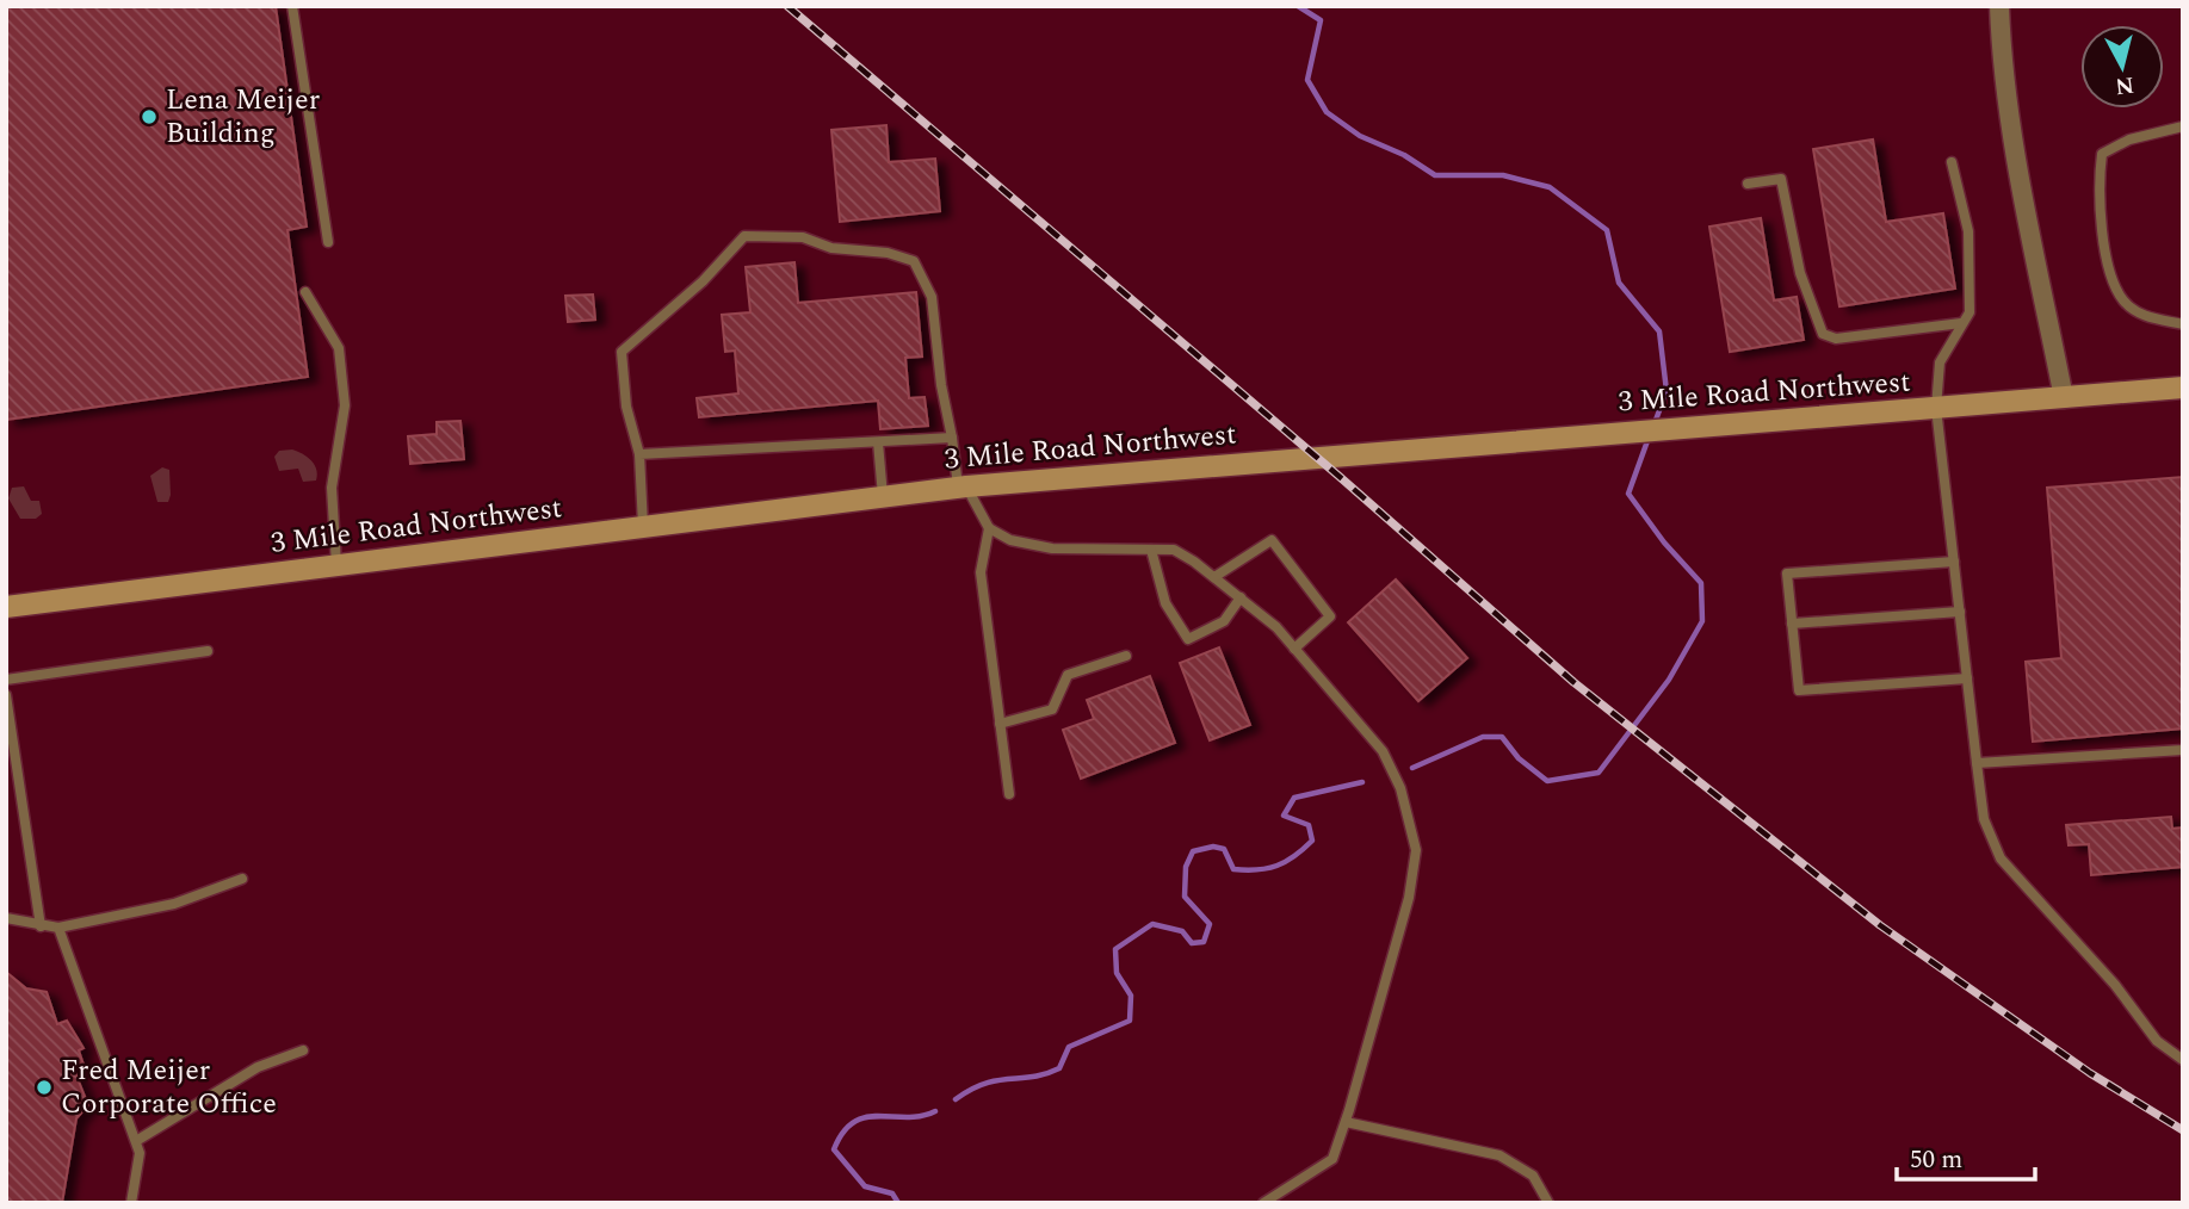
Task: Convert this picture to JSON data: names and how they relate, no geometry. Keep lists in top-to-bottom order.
{
  "streets": {
    "main road": ["3 Mile Road Northwest"]
  },
  "places": ["Lena Meijer Building", "Fred Meijer Corporate Office"],
  "scale_bar": "50 m",
  "north": "bottom"
}
